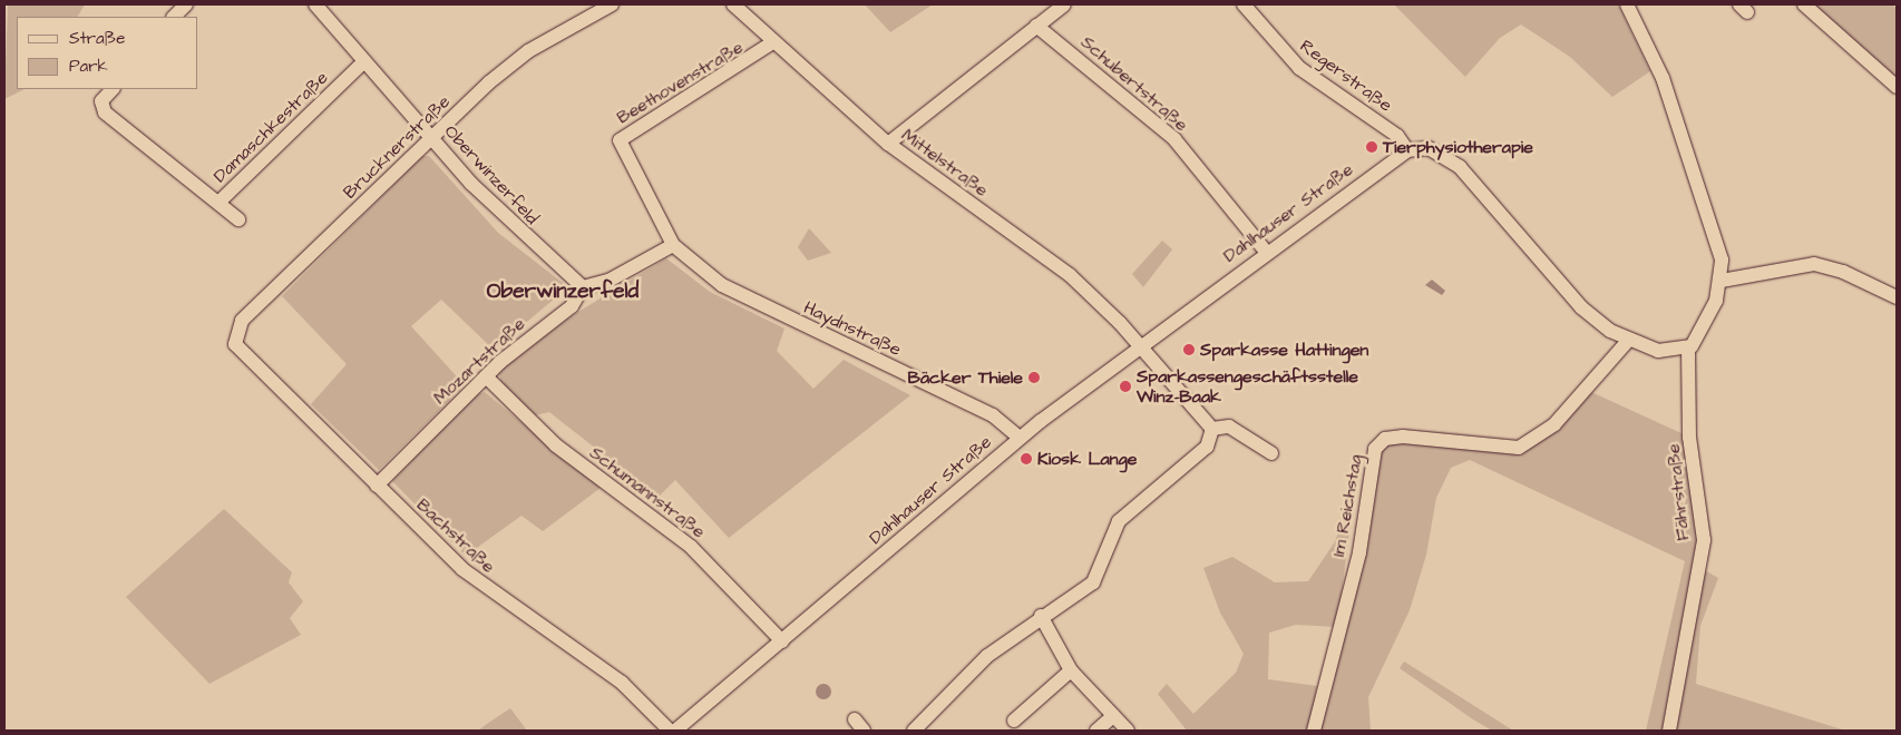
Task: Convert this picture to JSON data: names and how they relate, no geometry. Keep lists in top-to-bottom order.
{
  "streets": {
    "street": [
      "Regerstraße",
      "Beethovenstraße",
      "Schubertstraße",
      "Damaschkestraße",
      "Brucknerstraße",
      "Mittelstraße",
      "Oberwinzerfeld",
      "Dahlhauser Straße",
      "Haydnstraße",
      "Mozartstraße",
      "Schumannstraße",
      "Fährstraße",
      "Im Reichstag",
      "Bachstraße"
    ]
  },
  "crossings": [
    ["Regerstraße", "Dahlhauser Straße"],
    ["Beethovenstraße", "Mittelstraße"],
    ["Beethovenstraße", "Haydnstraße"],
    ["Schubertstraße", "Dahlhauser Straße"],
    ["Damaschkestraße", "Oberwinzerfeld"],
    ["Brucknerstraße", "Oberwinzerfeld"],
    ["Brucknerstraße", "Bachstraße"],
    ["Mittelstraße", "Dahlhauser Straße"],
    ["Oberwinzerfeld", "Mozartstraße"],
    ["Dahlhauser Straße", "Haydnstraße"],
    ["Dahlhauser Straße", "Schumannstraße"],
    ["Mozartstraße", "Schumannstraße"],
    ["Mozartstraße", "Bachstraße"]
  ],
  "districts": ["Oberwinzerfeld"],
  "places": [
    "Tierphysiotherapie",
    "Sparkasse Hattingen",
    "Bäcker Thiele",
    "Sparkassengeschäftsstelle Winz-Baak",
    "Kiosk Lange"
  ],
  "legend": ["Straße", "Park"]
}
